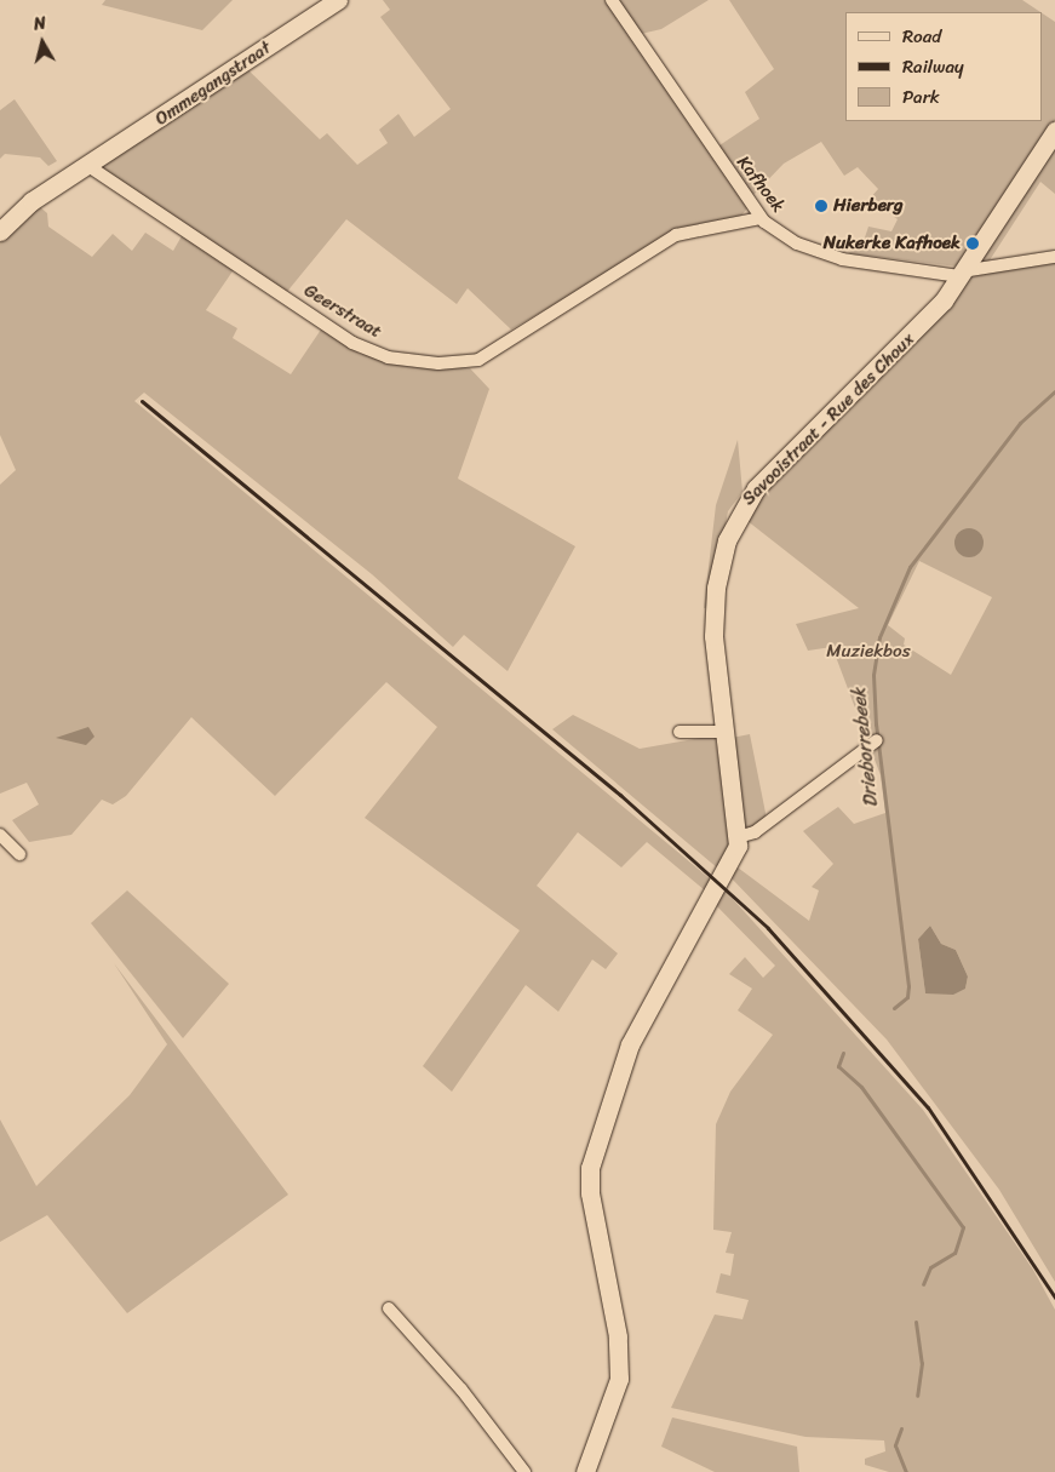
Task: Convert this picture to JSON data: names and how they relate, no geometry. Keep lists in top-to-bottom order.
{
  "streets": {
    "main road": ["Ommegangstraat", "Savooistraat - Rue des Choux"],
    "street": ["Kafhoek", "Geerstraat"]
  },
  "crossings": [
    ["Ommegangstraat", "Geerstraat"],
    ["Kafhoek", "Geerstraat"],
    ["Kafhoek", "Savooistraat - Rue des Choux"]
  ],
  "water": ["Drieborrebeek"],
  "parks": ["Muziekbos"],
  "places": ["Hierberg", "Nukerke Kafhoek"],
  "legend": ["Road", "Railway", "Park"],
  "north": "top"
}
